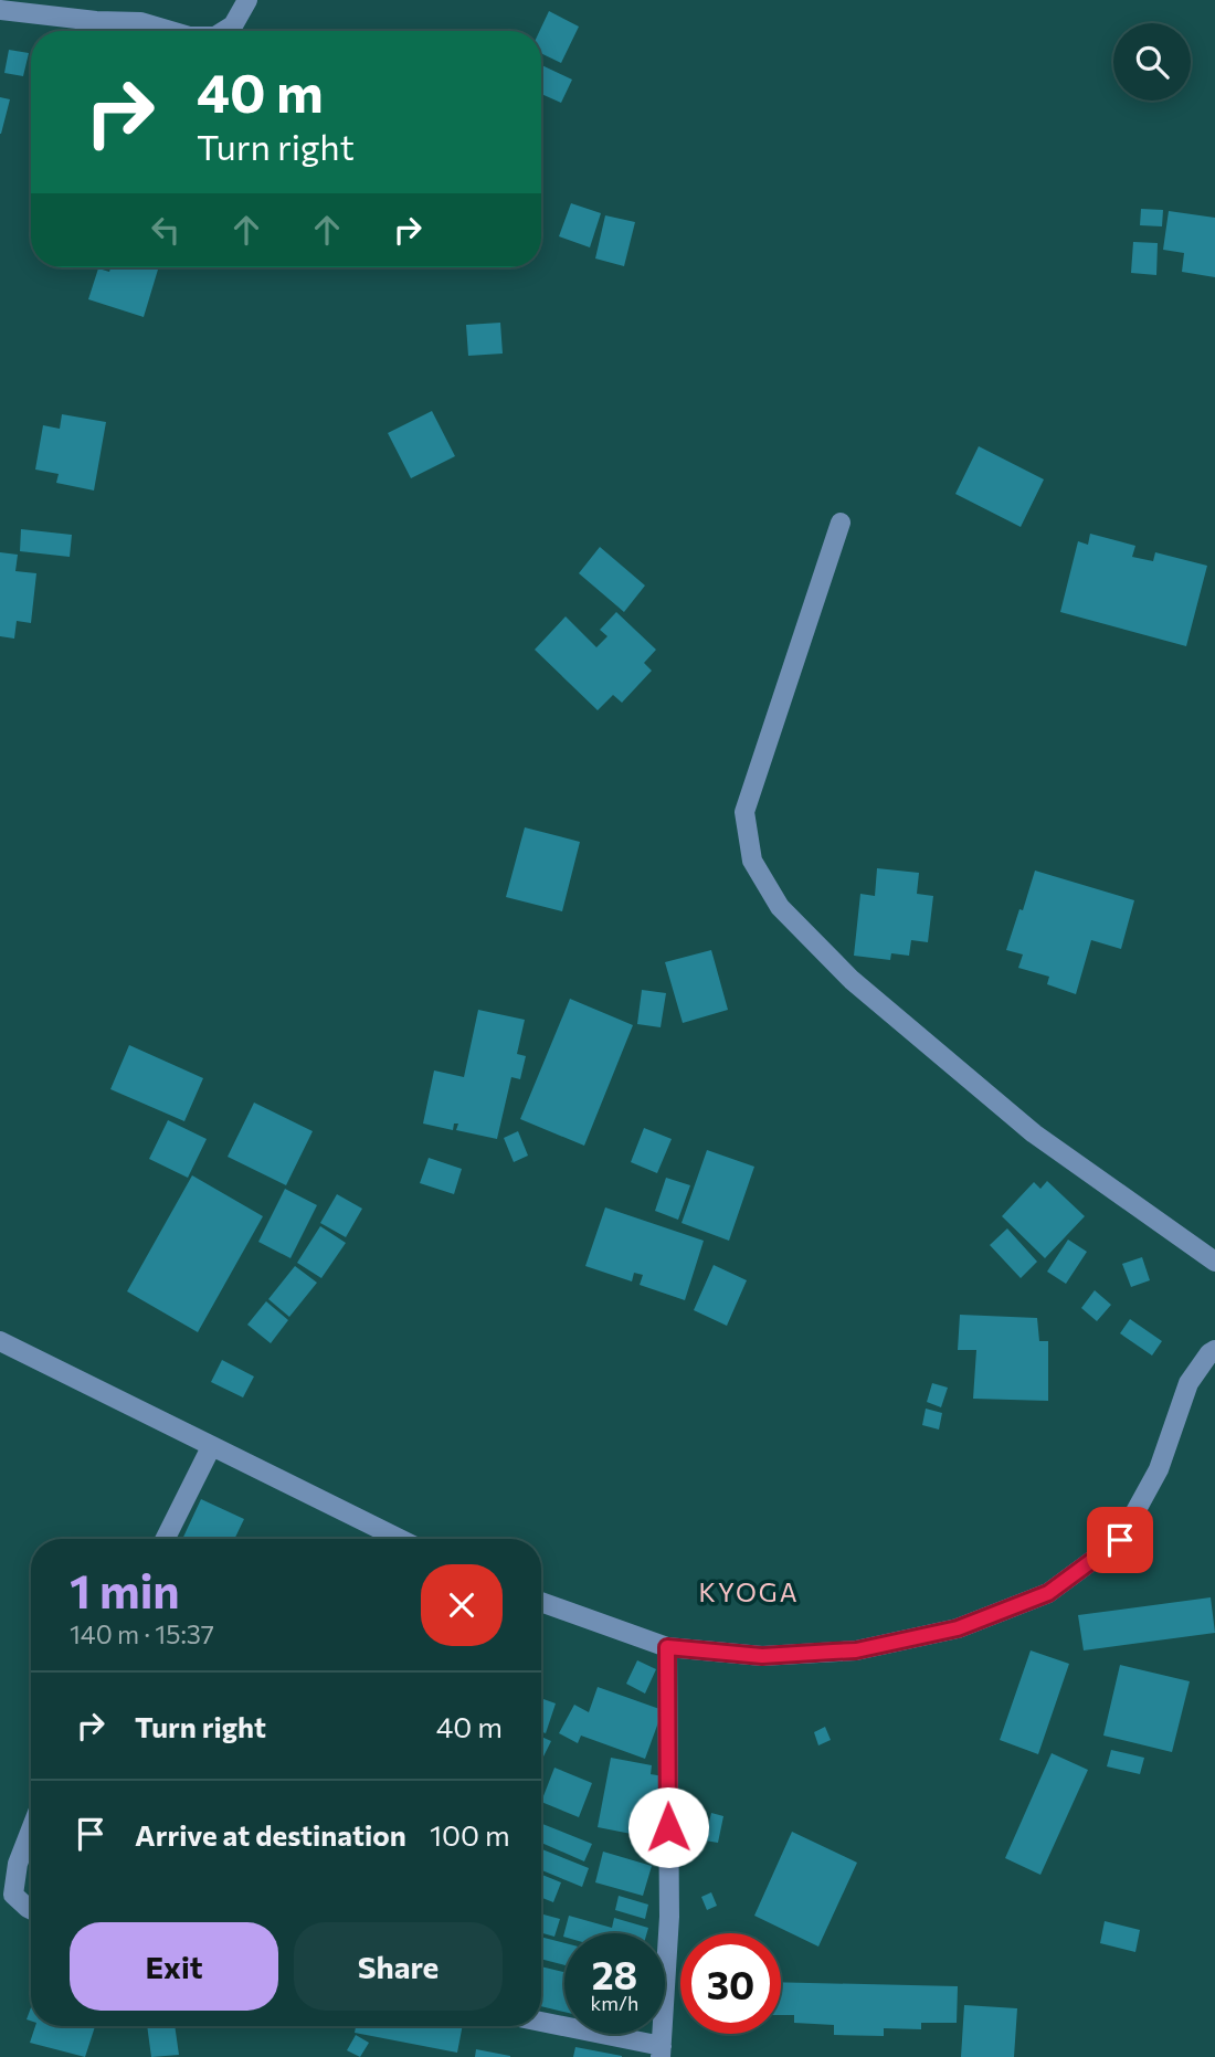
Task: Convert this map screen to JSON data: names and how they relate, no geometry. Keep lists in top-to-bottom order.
{
  "districts": ["KYOGA"],
  "page": {
    "turn": ["40 m", "Turn right"],
    "heading": ["1 min", "140 m · 15:37"],
    "list": [
      {
        "name": "Turn right",
        "value": "40 m"
      },
      {
        "name": "Arrive at destination",
        "value": "100 m"
      }
    ],
    "buttons": ["Exit", "Share"],
    "speed": "28 km/h",
    "limit": "30"
  }
}
